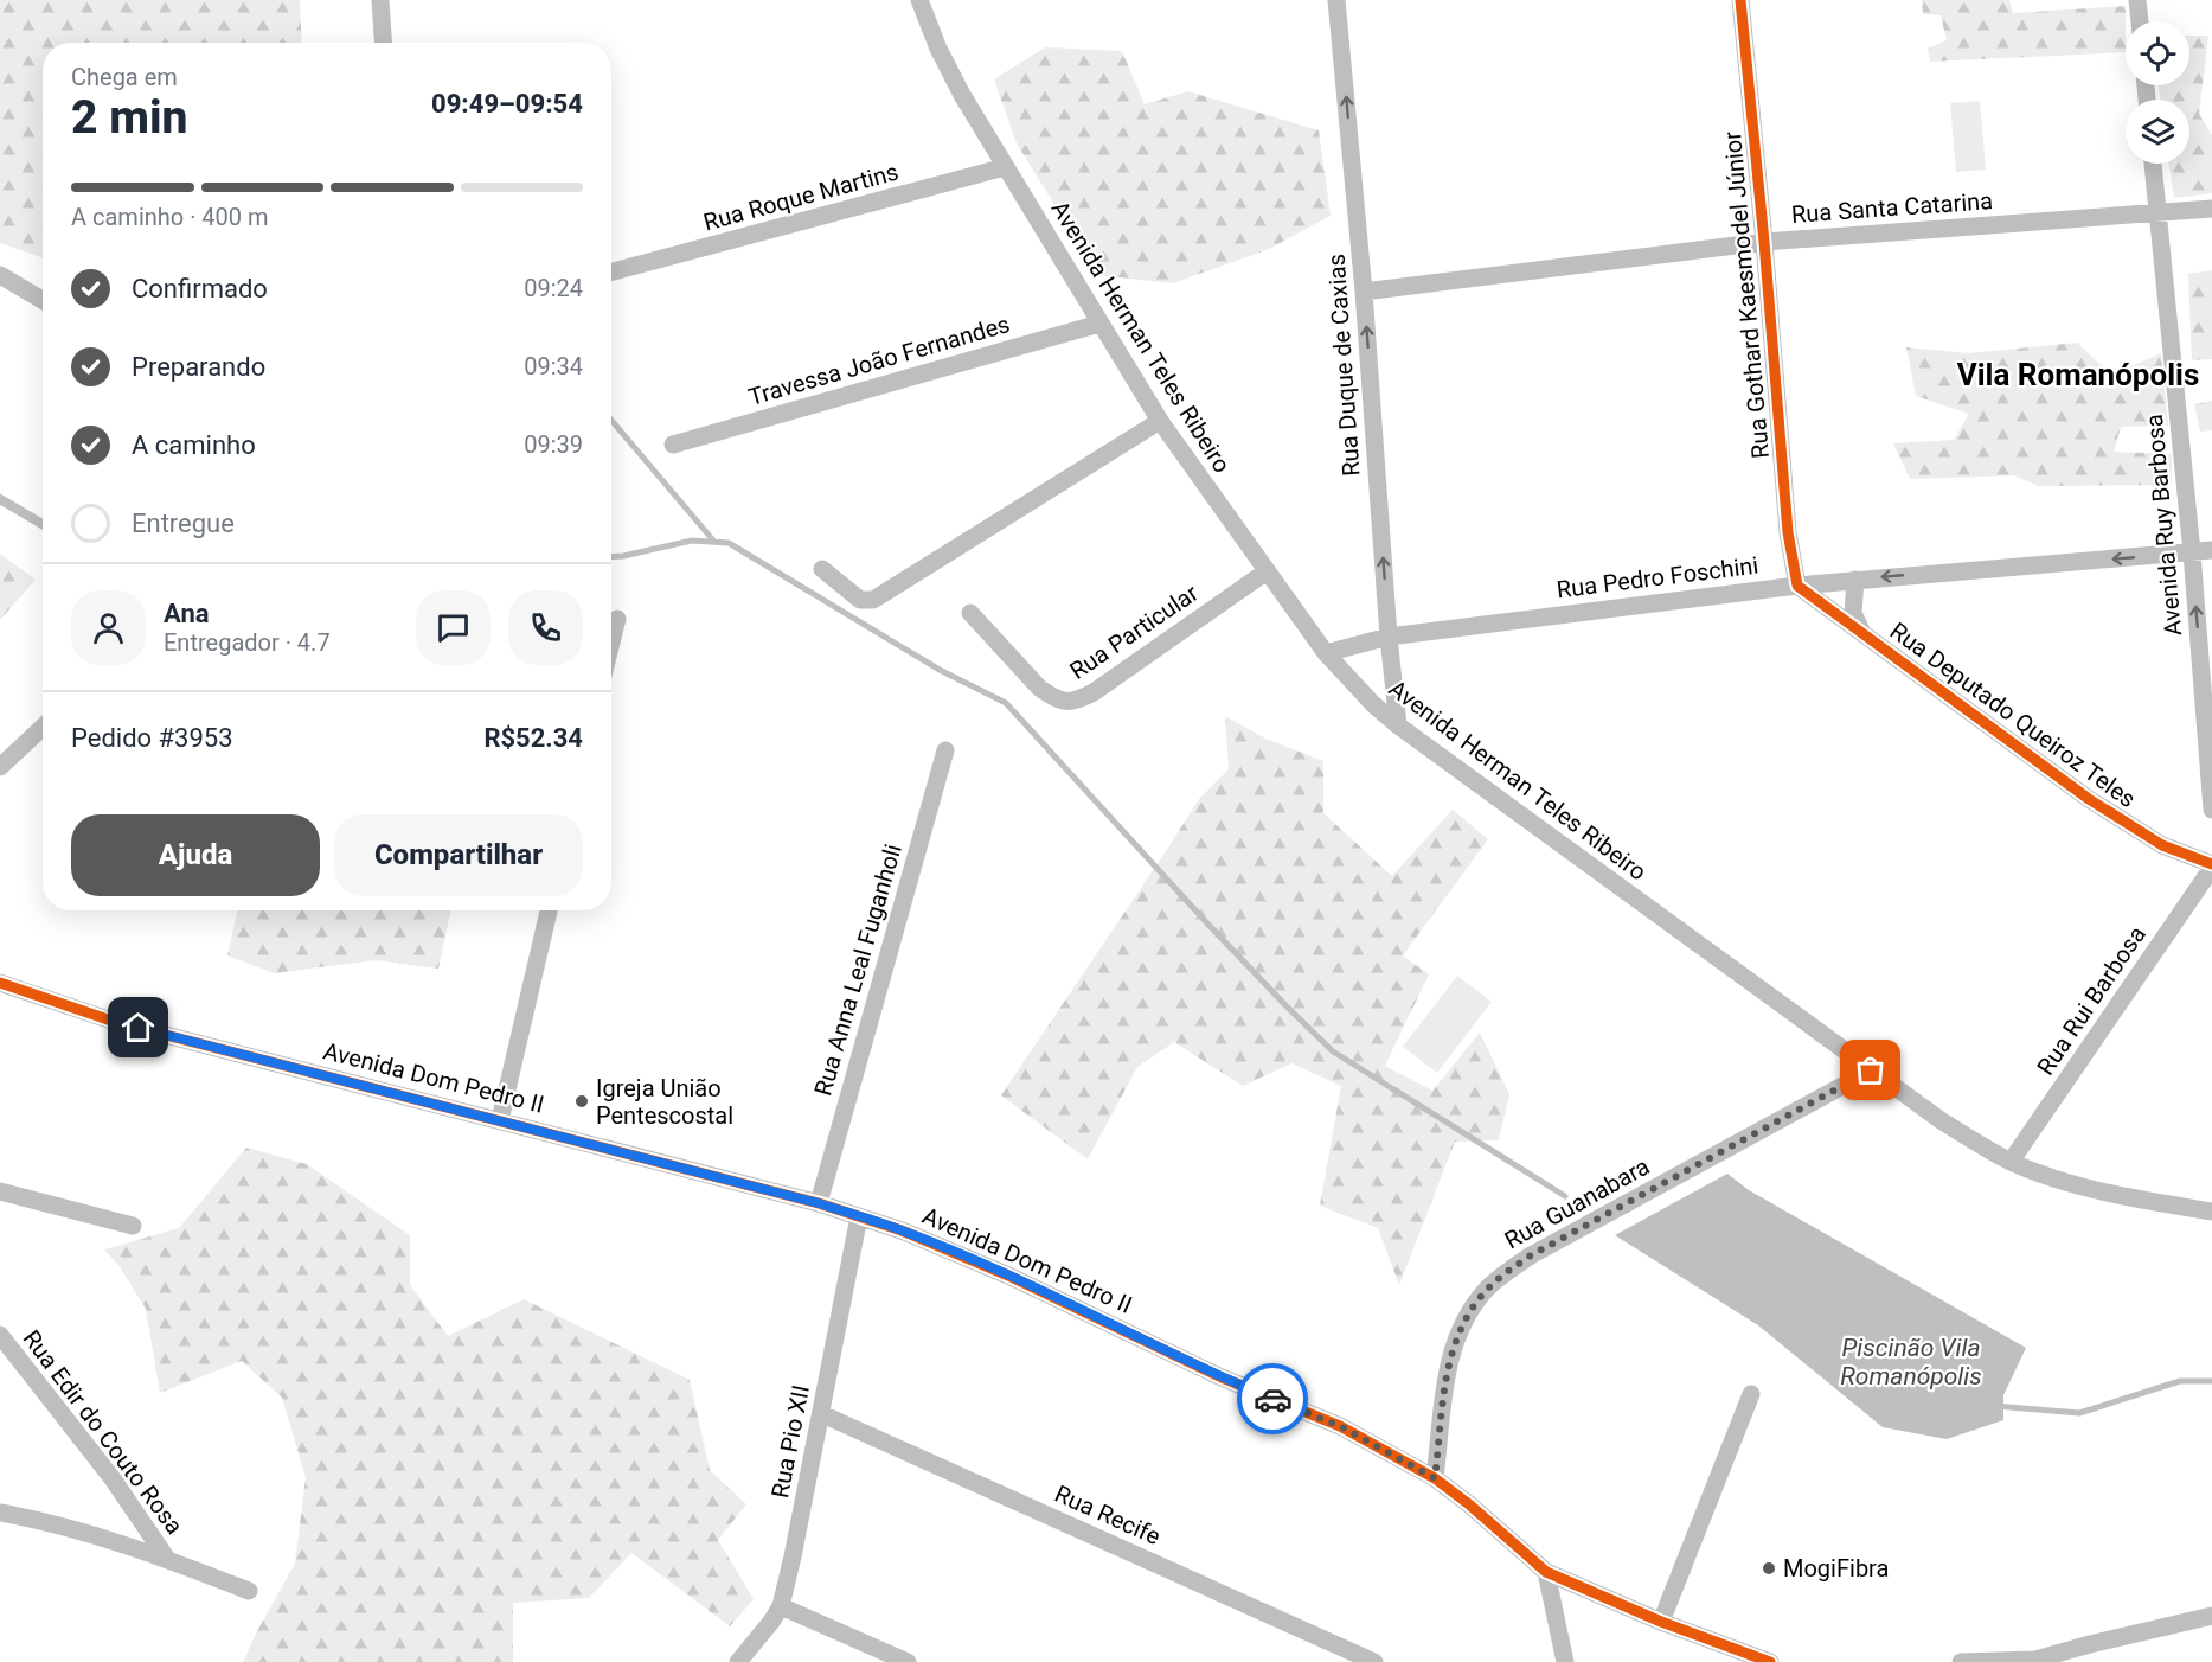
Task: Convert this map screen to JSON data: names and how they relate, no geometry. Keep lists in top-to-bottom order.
{
  "streets": {
    "street": [
      "Rua Roque Martins",
      "Rua Santa Catarina",
      "Rua Gothard Kaesmodel Júnior",
      "Avenida Herman Teles Ribeiro",
      "Travessa João Fernandes",
      "Rua Duque de Caxias",
      "Avenida Ruy Barbosa",
      "Rua Pedro Foschini",
      "Rua Particular",
      "Rua Deputado Queiroz Teles",
      "Rua Anna Leal Fuganholi",
      "Rua Rui Barbosa",
      "Avenida Dom Pedro II",
      "Rua Guanabara",
      "Rua Edir do Couto Rosa",
      "Rua Pio XII",
      "Rua Recife"
    ]
  },
  "crossings": [
    ["Rua Roque Martins", "Avenida Herman Teles Ribeiro"],
    ["Rua Santa Catarina", "Rua Gothard Kaesmodel Júnior"],
    ["Rua Santa Catarina", "Rua Duque de Caxias"],
    ["Rua Santa Catarina", "Avenida Ruy Barbosa"],
    ["Rua Gothard Kaesmodel Júnior", "Rua Pedro Foschini"],
    ["Rua Gothard Kaesmodel Júnior", "Rua Deputado Queiroz Teles"],
    ["Avenida Herman Teles Ribeiro", "Travessa João Fernandes"],
    ["Avenida Herman Teles Ribeiro", "Rua Duque de Caxias"],
    ["Avenida Herman Teles Ribeiro", "Rua Pedro Foschini"],
    ["Avenida Herman Teles Ribeiro", "Rua Particular"],
    ["Avenida Herman Teles Ribeiro", "Rua Rui Barbosa"],
    ["Avenida Herman Teles Ribeiro", "Rua Guanabara"],
    ["Rua Duque de Caxias", "Rua Pedro Foschini"],
    ["Avenida Ruy Barbosa", "Rua Pedro Foschini"],
    ["Rua Pedro Foschini", "Rua Deputado Queiroz Teles"],
    ["Rua Deputado Queiroz Teles", "Rua Rui Barbosa"],
    ["Rua Anna Leal Fuganholi", "Avenida Dom Pedro II"],
    ["Avenida Dom Pedro II", "Rua Guanabara"],
    ["Avenida Dom Pedro II", "Rua Pio XII"],
    ["Rua Pio XII", "Rua Recife"]
  ],
  "one_way": ["Rua Duque de Caxias", "Avenida Ruy Barbosa", "Rua Pedro Foschini"],
  "districts": ["Vila Romanópolis"],
  "water": ["Piscinão Vila Romanópolis"],
  "places": ["Igreja União Pentescostal", "MogiFibra"],
  "page": {
    "heading": ["2 min", "Chega em", "09:49–09:54"],
    "panel": [
      "Ana",
      "Entregador · 4.7",
      "Pedido #3953",
      "R$52.34"
    ],
    "bar": "A caminho · 400 m",
    "list": [
      ["Confirmado", "09:24"],
      ["Preparando", "09:34"],
      ["A caminho", "09:39"],
      "Entregue"
    ],
    "buttons": ["Ajuda", "Compartilhar"]
  }
}
